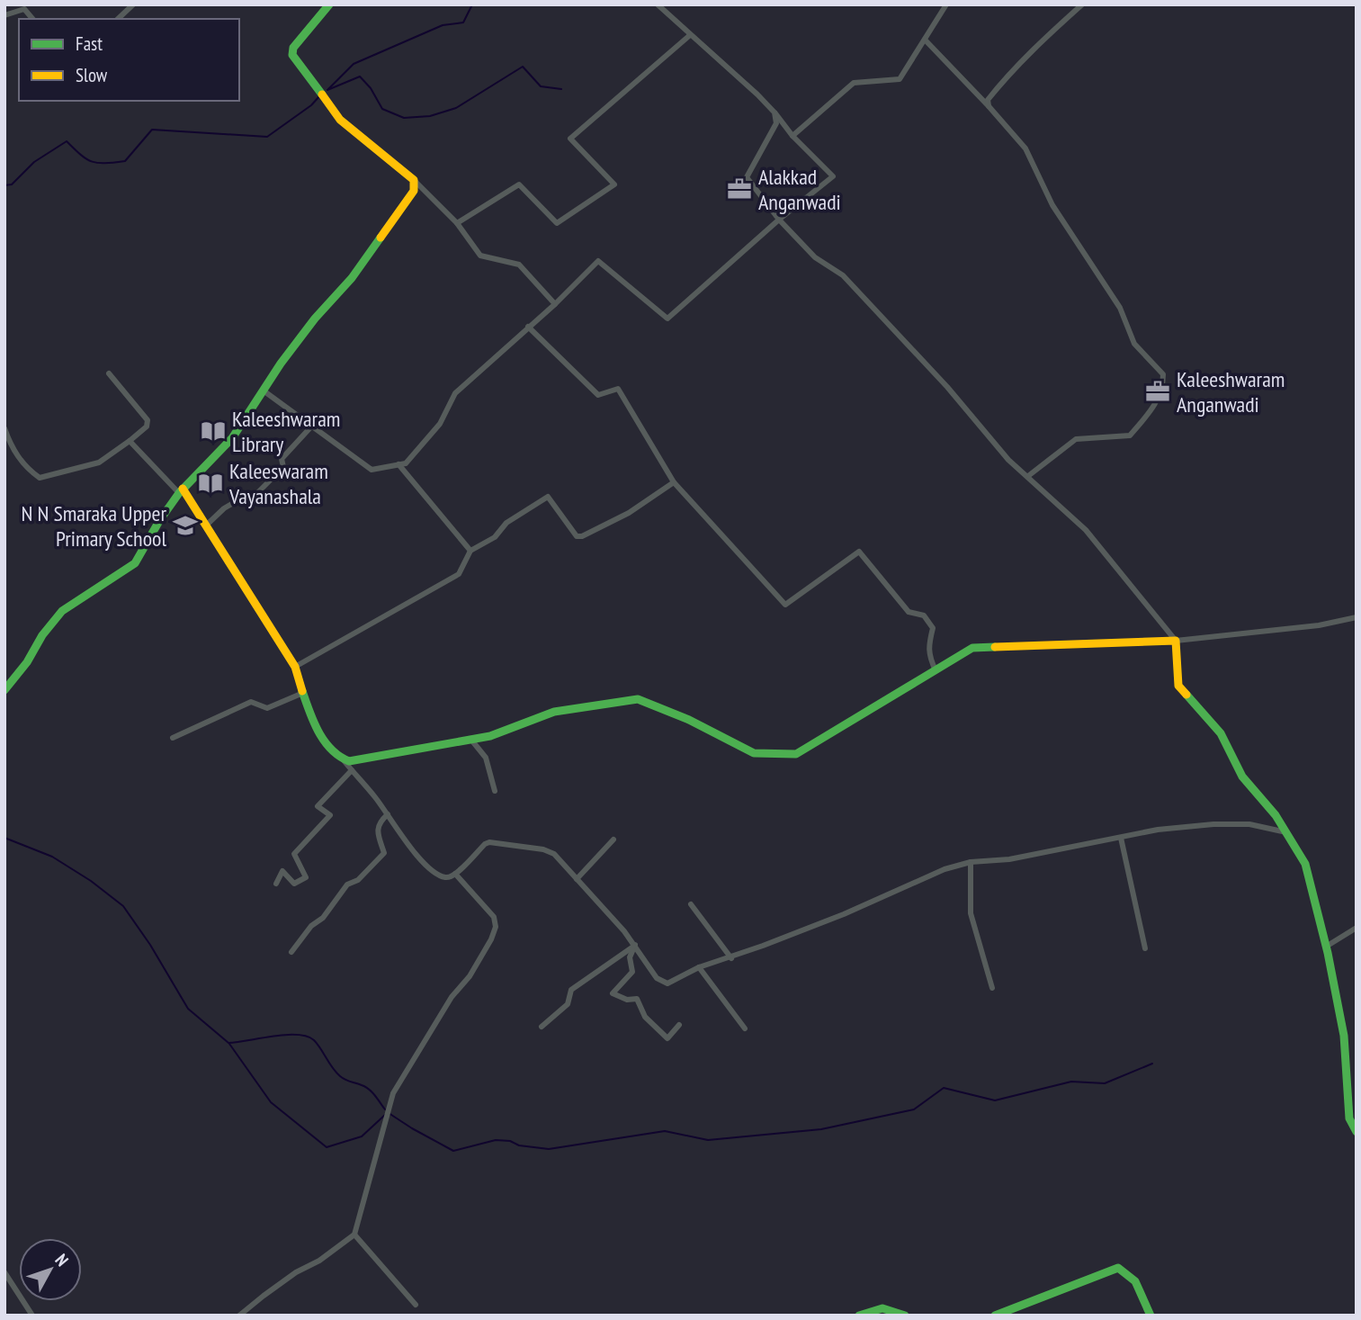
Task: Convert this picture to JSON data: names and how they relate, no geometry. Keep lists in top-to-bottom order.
{
  "places": {
    "office": ["Alakkad Anganwadi", "Kaleeshwaram Anganwadi"],
    "library": ["Kaleeshwaram Library", "Kaleeswaram Vayanashala"],
    "school or university": ["N N Smaraka Upper Primary School"]
  },
  "legend": ["Fast", "Slow"],
  "north": "top right"
}
